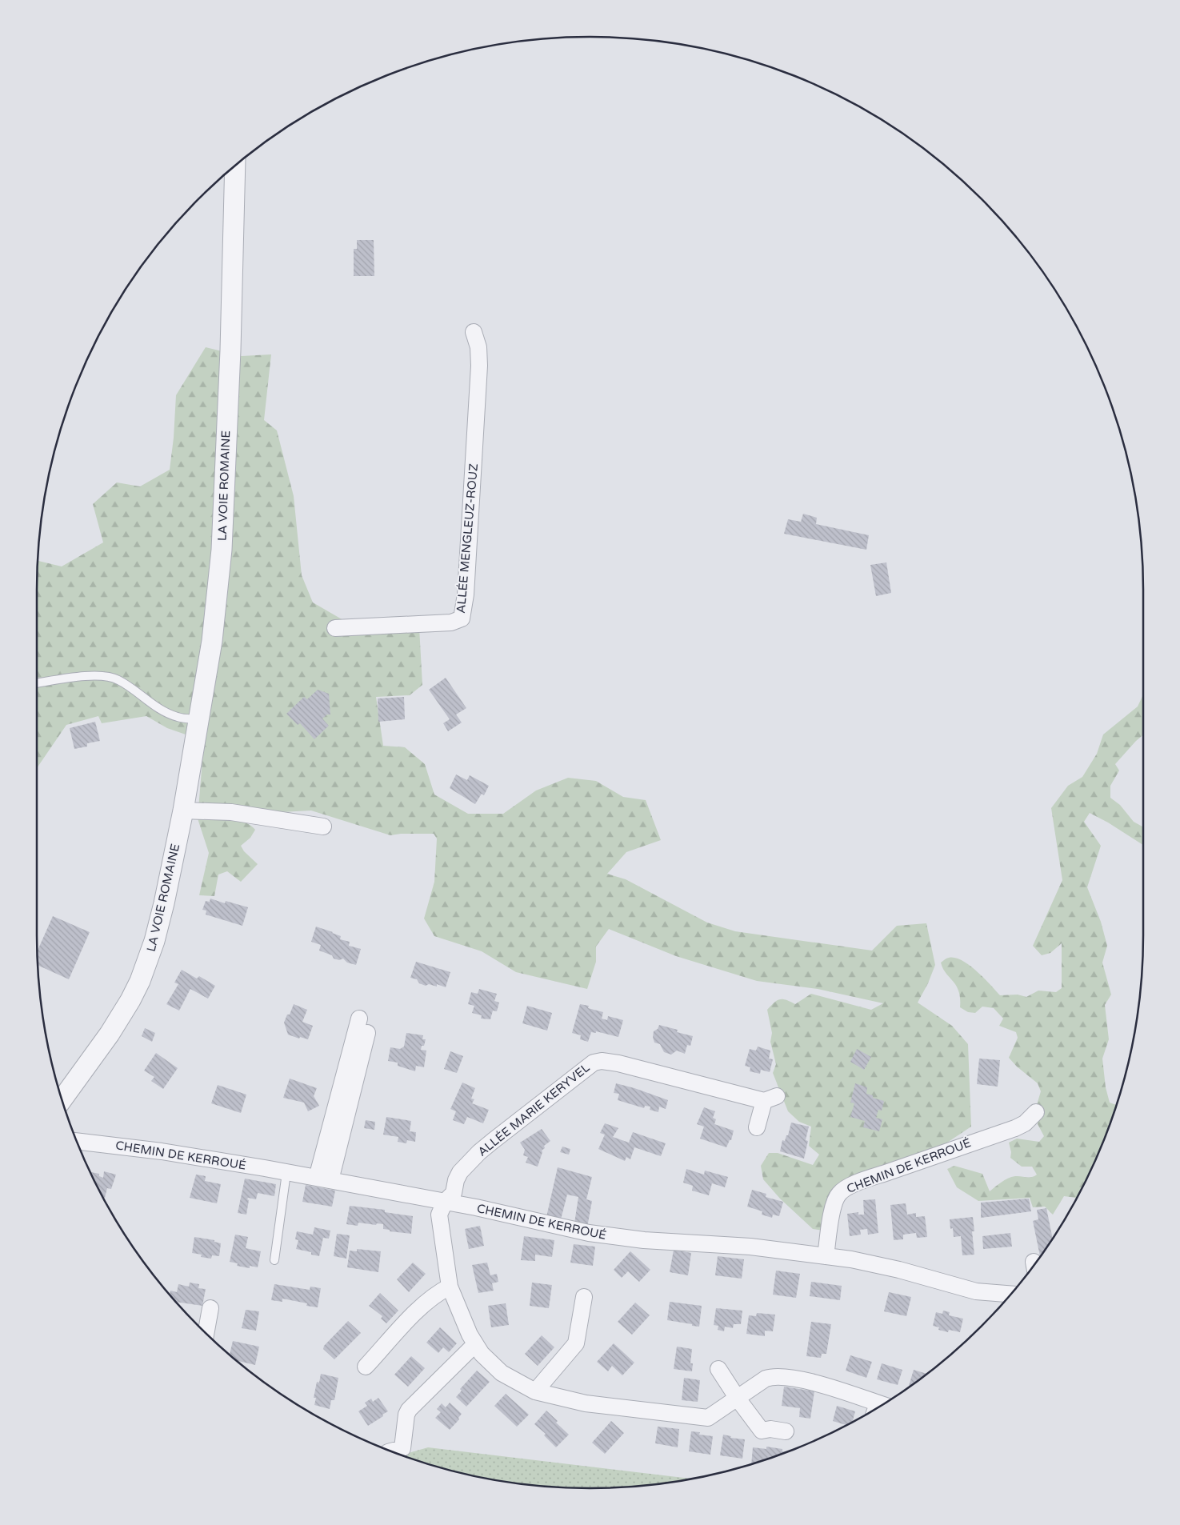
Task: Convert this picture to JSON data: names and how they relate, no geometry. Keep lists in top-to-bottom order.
{
  "streets": {
    "street": [
      "LA VOIE ROMAINE",
      "ALLÉE MENGLEUZ-ROUZ",
      "ALLÉE MARIE KERYVEL",
      "CHEMIN DE KERROUÉ"
    ]
  },
  "crossings": [
    ["ALLÉE MARIE KERYVEL", "CHEMIN DE KERROUÉ"]
  ]
}
